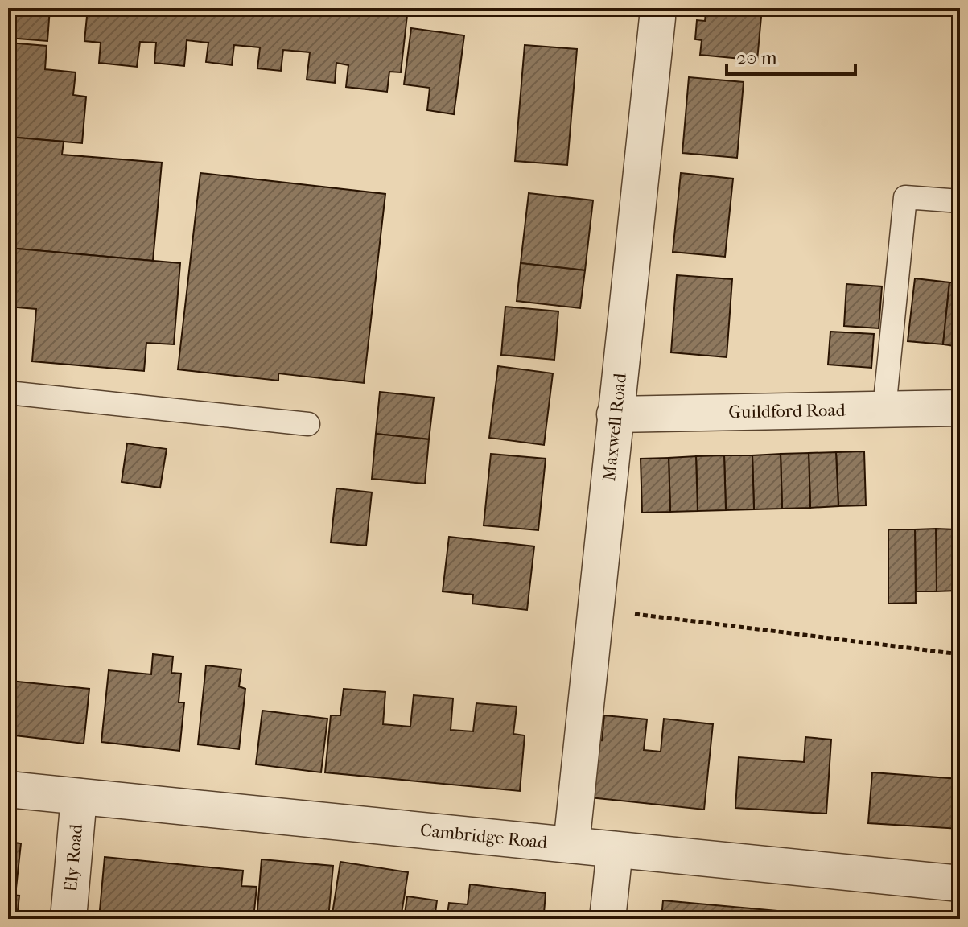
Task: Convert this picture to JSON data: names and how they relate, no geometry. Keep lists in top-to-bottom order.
{
  "streets": {
    "street": [
      "Guildford Road",
      "Maxwell Road",
      "Cambridge Road",
      "Ely Road"
    ]
  },
  "crossings": [
    ["Guildford Road", "Maxwell Road"],
    ["Maxwell Road", "Cambridge Road"],
    ["Cambridge Road", "Ely Road"]
  ],
  "scale_bar": "20 m"
}
